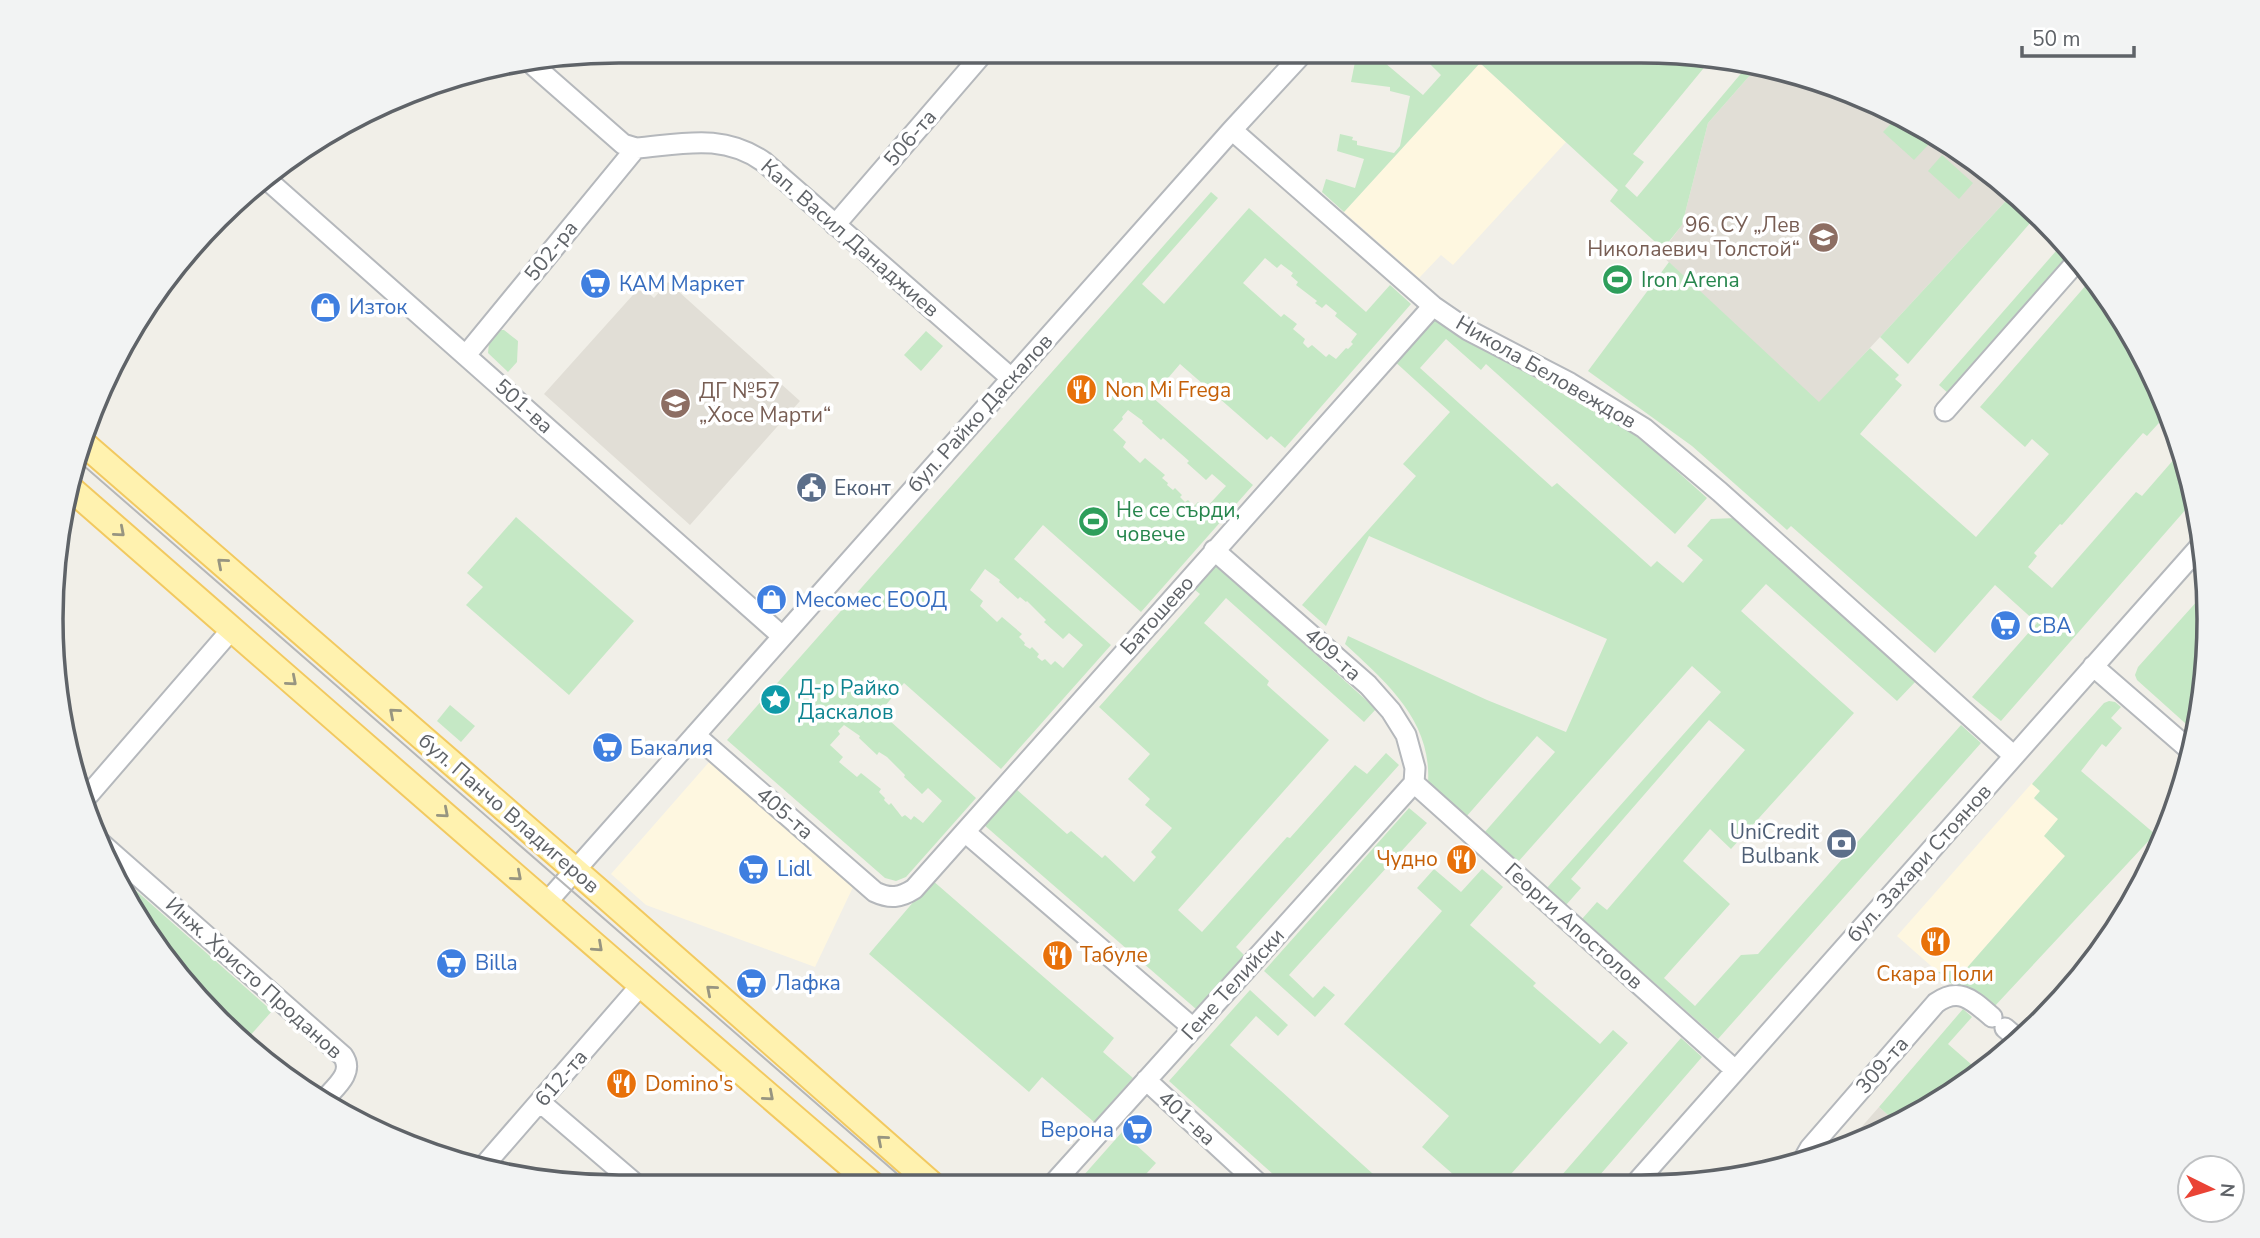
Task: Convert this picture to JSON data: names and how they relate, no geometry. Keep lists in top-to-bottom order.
{
  "streets": {
    "main road": ["бул. Панчо Владигеров"],
    "street": [
      "506-та",
      "Кап. Васил Данаджиев",
      "502-ра",
      "Никола Беловеждов",
      "501-ва",
      "бул. Райко Даскалов",
      "Батошево",
      "409-та",
      "405-та",
      "бул. Захари Стоянов",
      "Георги Апостолов",
      "Инж. Христо Проданов",
      "Гене Телийски",
      "309-та",
      "612-та",
      "401-ва"
    ]
  },
  "crossings": [
    ["506-та", "Кап. Васил Данаджиев"],
    ["Кап. Васил Данаджиев", "502-ра"],
    ["Кап. Васил Данаджиев", "бул. Райко Даскалов"],
    ["502-ра", "501-ва"],
    ["Никола Беловеждов", "бул. Райко Даскалов"],
    ["Никола Беловеждов", "Батошево"],
    ["Никола Беловеждов", "бул. Захари Стоянов"],
    ["501-ва", "бул. Райко Даскалов"],
    ["бул. Райко Даскалов", "бул. Панчо Владигеров"],
    ["бул. Райко Даскалов", "405-та"],
    ["Батошево", "409-та"],
    ["Батошево", "405-та"],
    ["409-та", "Георги Апостолов"],
    ["409-та", "Гене Телийски"],
    ["бул. Панчо Владигеров", "612-та"],
    ["бул. Захари Стоянов", "Георги Апостолов"],
    ["Георги Апостолов", "Гене Телийски"],
    ["Гене Телийски", "401-ва"]
  ],
  "places": {
    "school or university": ["96. СУ „Лев Николаевич Толстой“", "ДГ №57 „Хосе Марти“"],
    "sports": ["Iron Arena", "Не се сърди, човече"],
    "supermarket": [
      "КАМ Маркет",
      "CBA",
      "Бакалия",
      "Lidl",
      "Billa",
      "Лафка",
      "Верона"
    ],
    "shop": ["Изток", "Месомес ЕООД"],
    "restaurant": [
      "Non Mi Frega",
      "Чудно",
      "Скара Поли",
      "Табуле",
      "Domino's"
    ],
    "public building": ["Еконт"],
    "place": ["Д-р Райко Даскалов"],
    "bank": ["UniCredit Bulbank"]
  },
  "scale_bar": "50 m",
  "north": "right"
}
